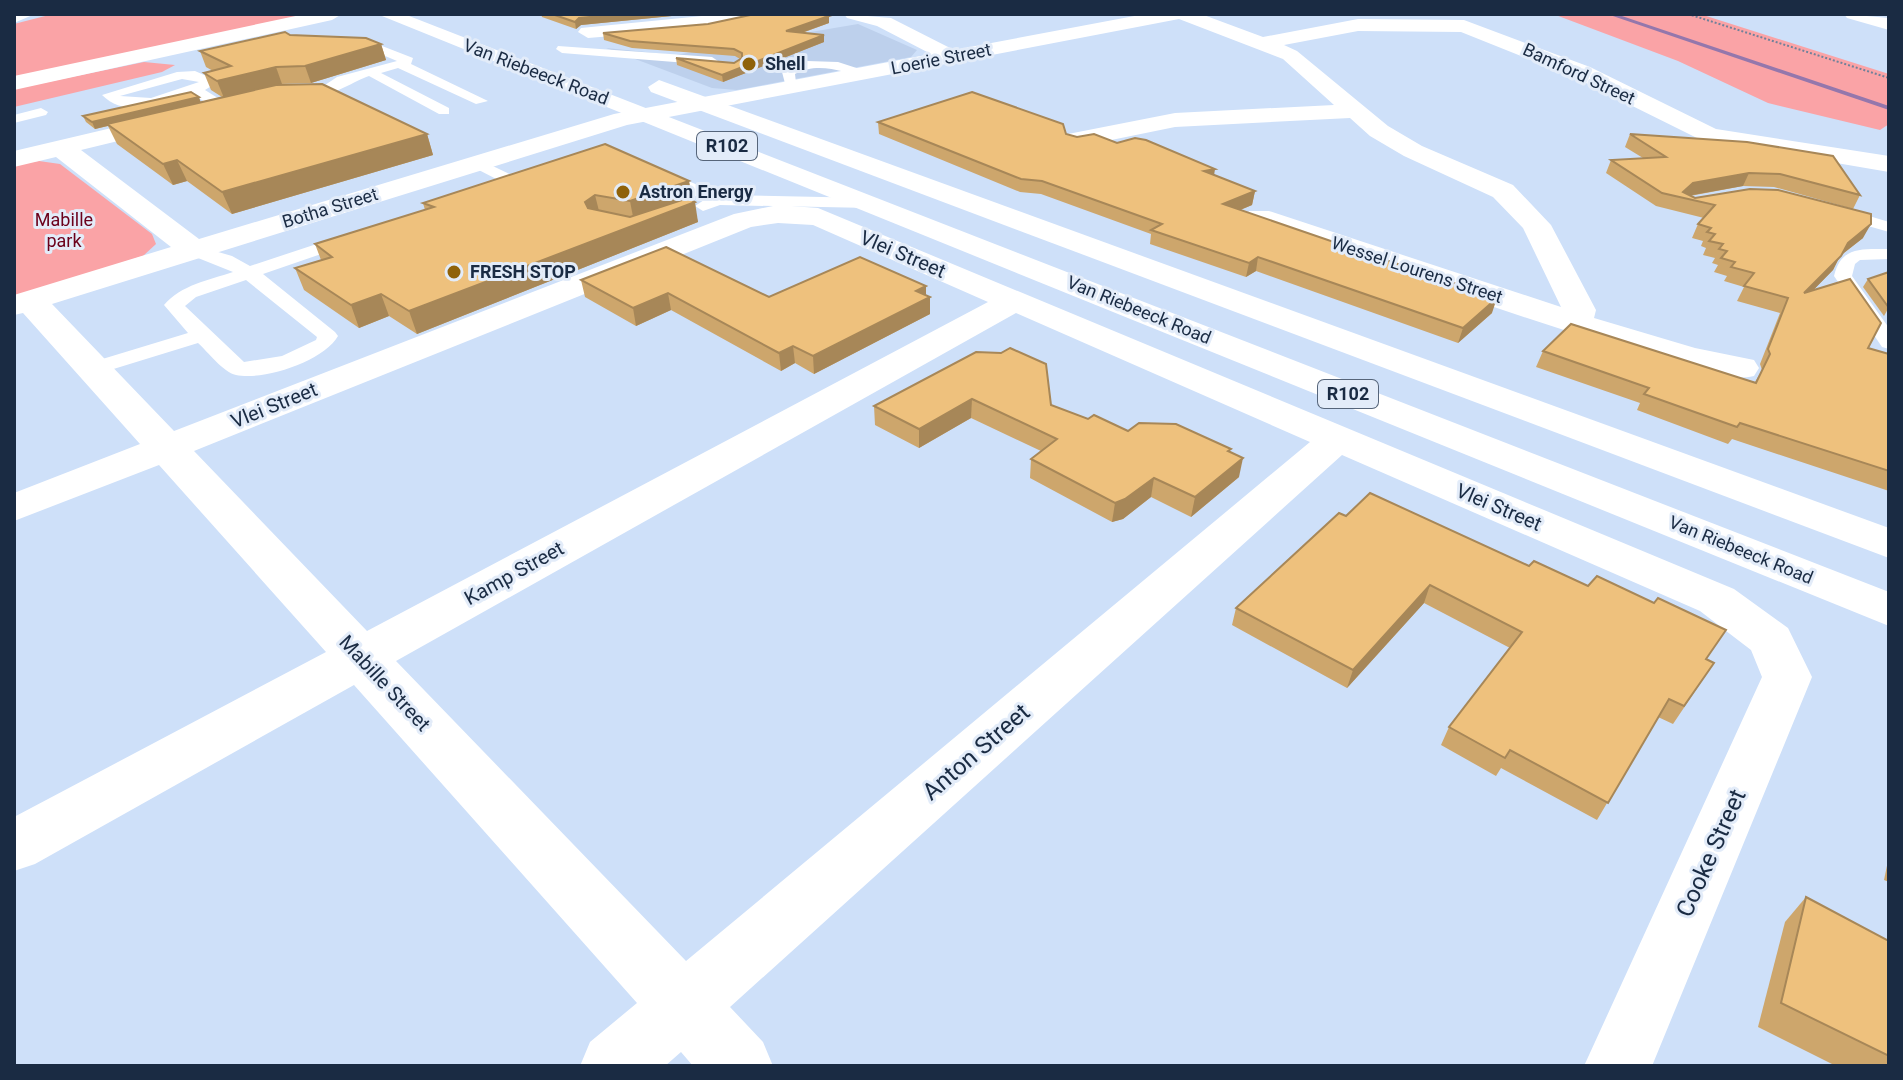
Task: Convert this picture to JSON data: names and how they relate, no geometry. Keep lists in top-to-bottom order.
{
  "streets": {
    "main road": [
      "Loerie Street",
      "Van Riebeeck Road",
      "Bamford Street",
      "R102",
      "Botha Street",
      "Vlei Street",
      "Wessel Lourens Street",
      "Kamp Street",
      "Mabille Street",
      "Anton Street",
      "Cooke Street"
    ]
  },
  "crossings": [
    ["Loerie Street", "Van Riebeeck Road"],
    ["Loerie Street", "Botha Street"],
    ["Van Riebeeck Road", "Botha Street"],
    ["Botha Street", "Mabille Street"],
    ["Vlei Street", "Kamp Street"],
    ["Vlei Street", "Mabille Street"],
    ["Vlei Street", "Anton Street"],
    ["Vlei Street", "Cooke Street"],
    ["Kamp Street", "Mabille Street"],
    ["Mabille Street", "Anton Street"]
  ],
  "parks": ["Mabille park"],
  "places": ["Shell", "Astron Energy", "FRESH STOP"]
}
